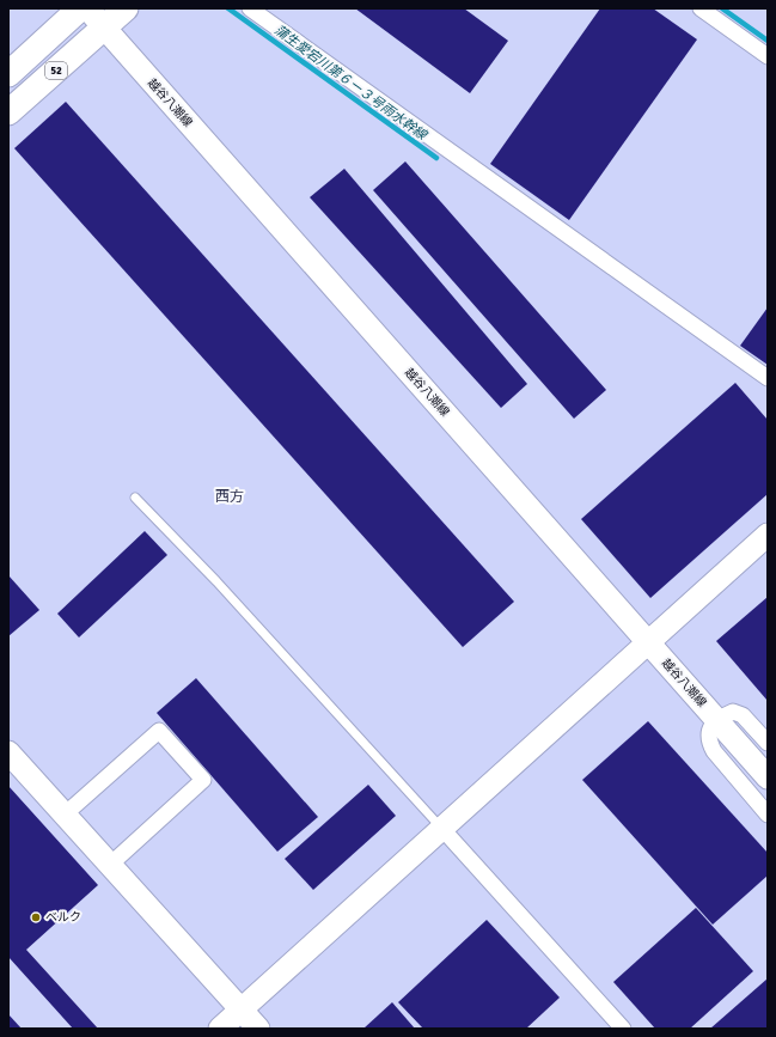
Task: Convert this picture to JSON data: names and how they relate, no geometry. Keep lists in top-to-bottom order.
{
  "streets": {
    "main road": ["52"],
    "street": ["越谷八潮線"]
  },
  "crossings": [
    ["52", "越谷八潮線"]
  ],
  "districts": ["西方"],
  "water": ["蒲生愛宕川第６ー３号雨水幹線"],
  "places": ["ベルク"]
}
